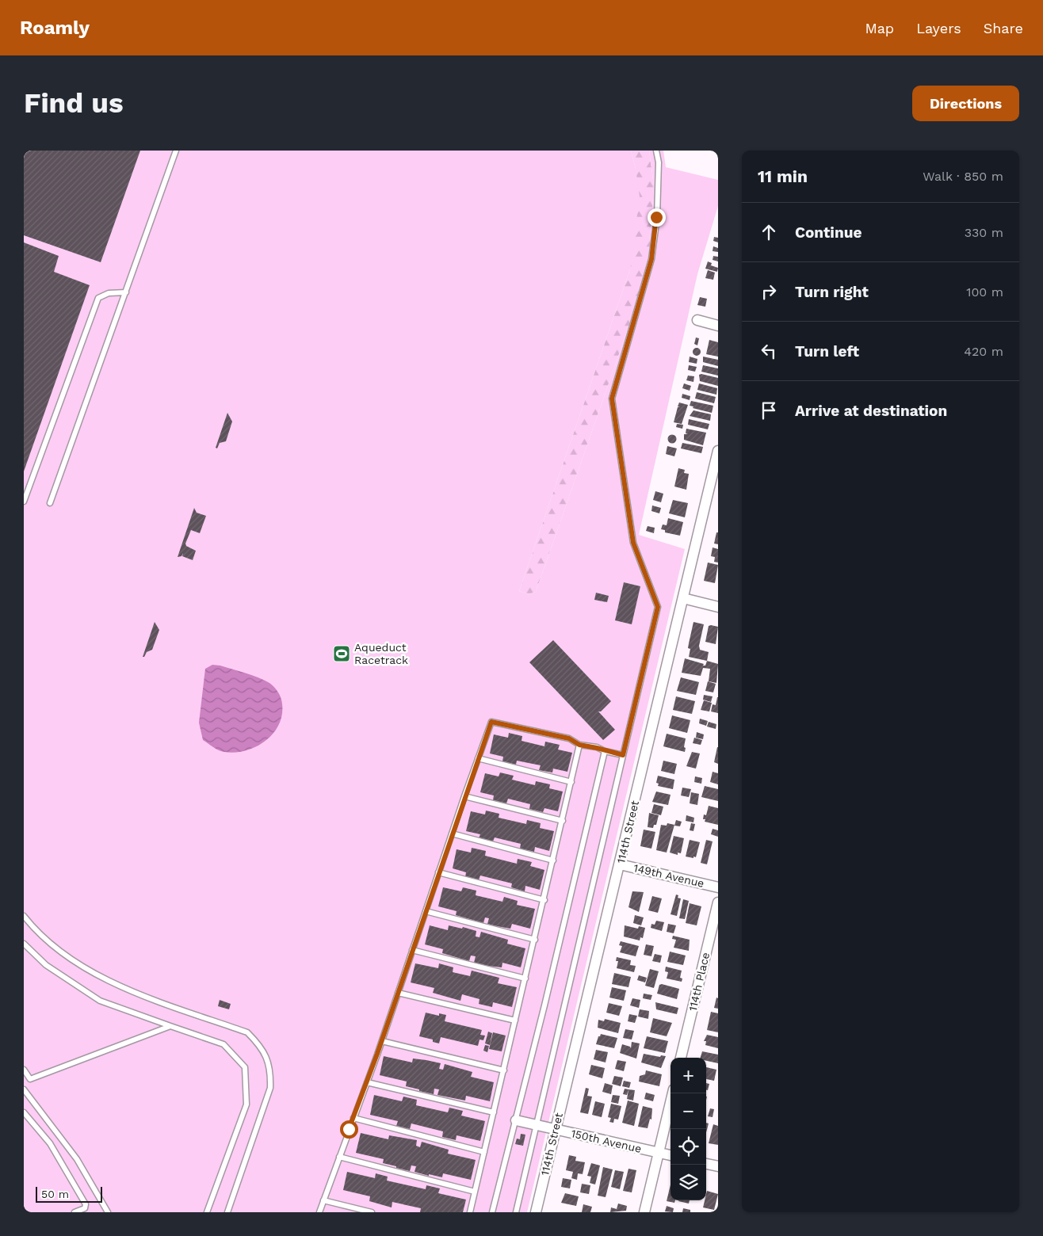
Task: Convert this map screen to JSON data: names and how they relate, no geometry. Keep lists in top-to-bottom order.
{
  "streets": {
    "street": [
      "114th Street",
      "149th Avenue",
      "114th Place",
      "150th Avenue"
    ]
  },
  "crossings": [
    ["114th Street", "149th Avenue"],
    ["114th Street", "150th Avenue"]
  ],
  "places": {
    "sports": ["Aqueduct Racetrack"]
  },
  "scale_bar": "50 m",
  "page": {
    "header": "Roamly",
    "nav": ["Map", "Layers", "Share"],
    "buttons": "Directions",
    "title": "Find us",
    "heading": ["11 min", "Walk · 850 m"],
    "list": [
      ["Continue", "330 m"],
      ["Turn right", "100 m"],
      ["Turn left", "420 m"],
      "Arrive at destination"
    ],
    "map_buttons": ["+", "−"],
    "scale": "50 m"
  }
}
